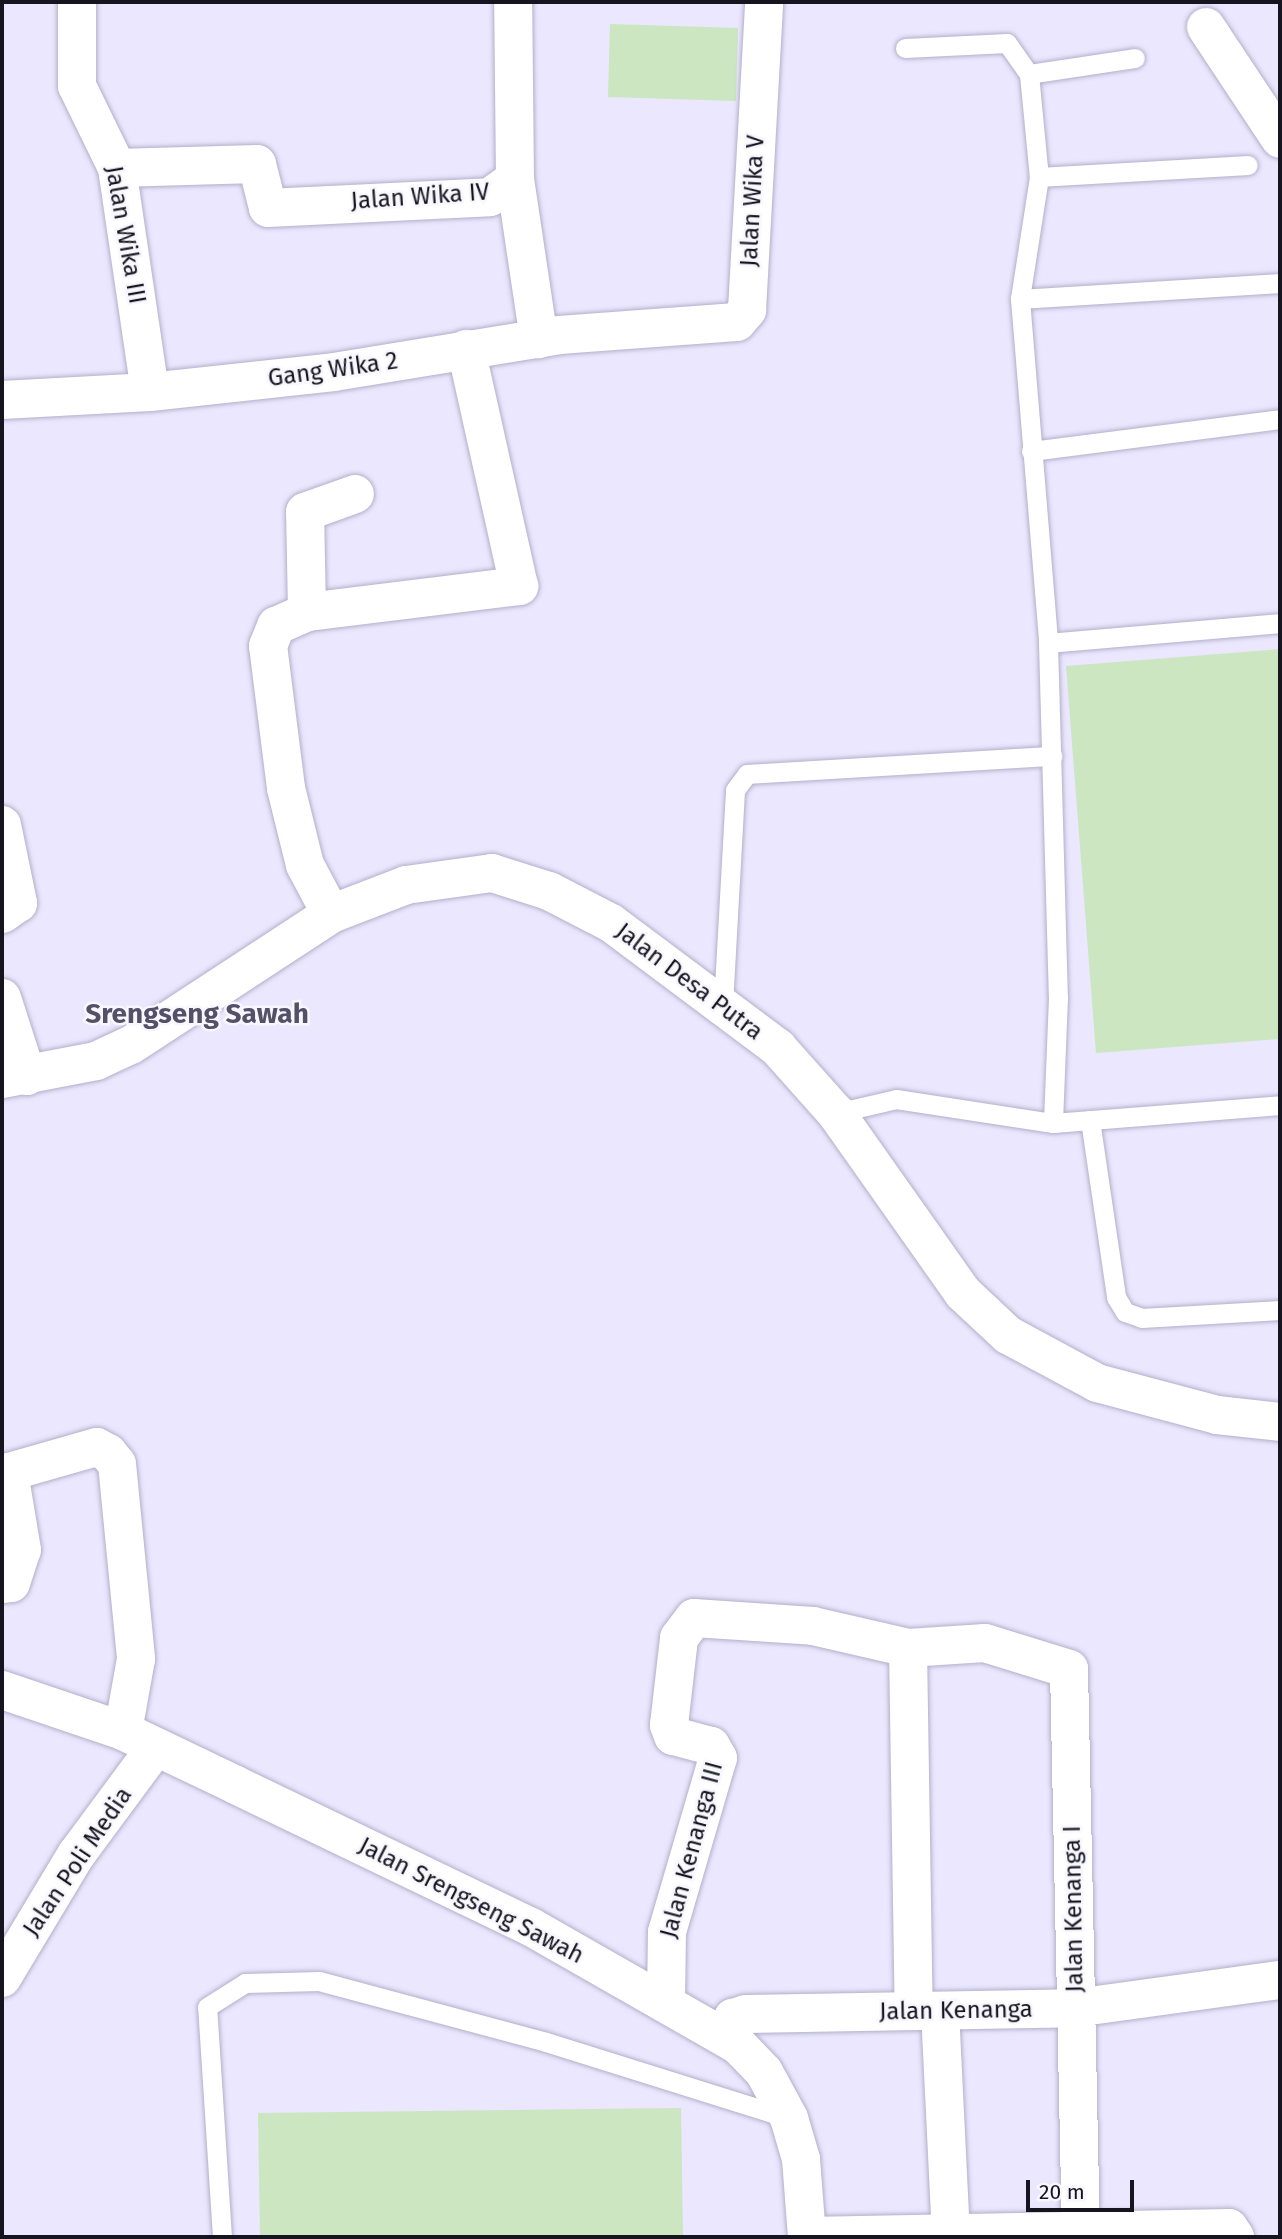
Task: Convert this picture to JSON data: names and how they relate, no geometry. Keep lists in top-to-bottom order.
{
  "streets": {
    "street": [
      "Jalan Wika IV",
      "Jalan Wika V",
      "Jalan Wika III",
      "Gang Wika 2",
      "Jalan Desa Putra",
      "Jalan Kenanga III",
      "Jalan Poli Media",
      "Jalan Srengseng Sawah",
      "Jalan Kenanga I",
      "Jalan Kenanga"
    ]
  },
  "crossings": [
    ["Jalan Wika IV", "Jalan Wika III"],
    ["Jalan Wika V", "Gang Wika 2"],
    ["Jalan Wika III", "Gang Wika 2"],
    ["Jalan Kenanga III", "Jalan Srengseng Sawah"],
    ["Jalan Kenanga III", "Jalan Kenanga I"],
    ["Jalan Poli Media", "Jalan Srengseng Sawah"],
    ["Jalan Srengseng Sawah", "Jalan Kenanga"],
    ["Jalan Kenanga I", "Jalan Kenanga"]
  ],
  "districts": ["Srengseng Sawah"],
  "scale_bar": "20 m"
}
